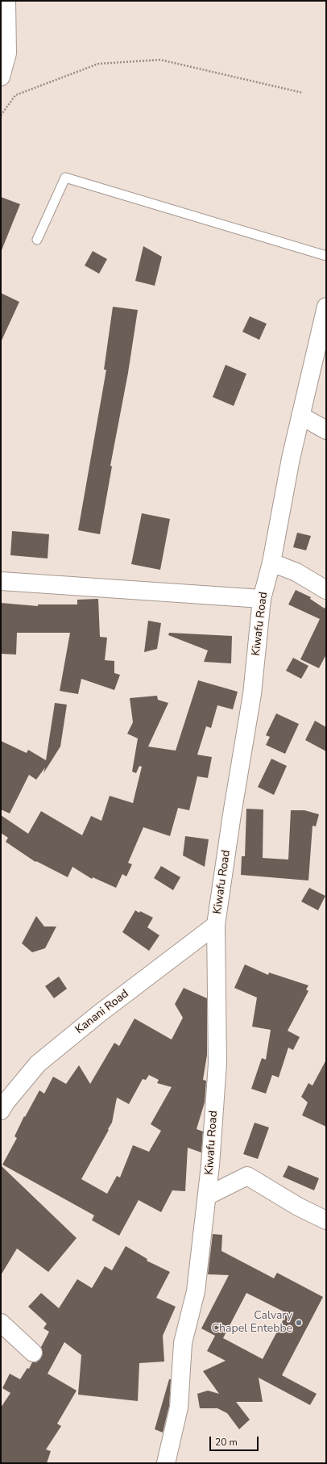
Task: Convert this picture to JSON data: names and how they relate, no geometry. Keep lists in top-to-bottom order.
{
  "streets": {
    "street": ["Kiwafu Road", "Kanani Road"]
  },
  "crossings": [
    ["Kiwafu Road", "Kanani Road"]
  ],
  "places": ["Calvary Chapel Entebbe"],
  "scale_bar": "20 m"
}
